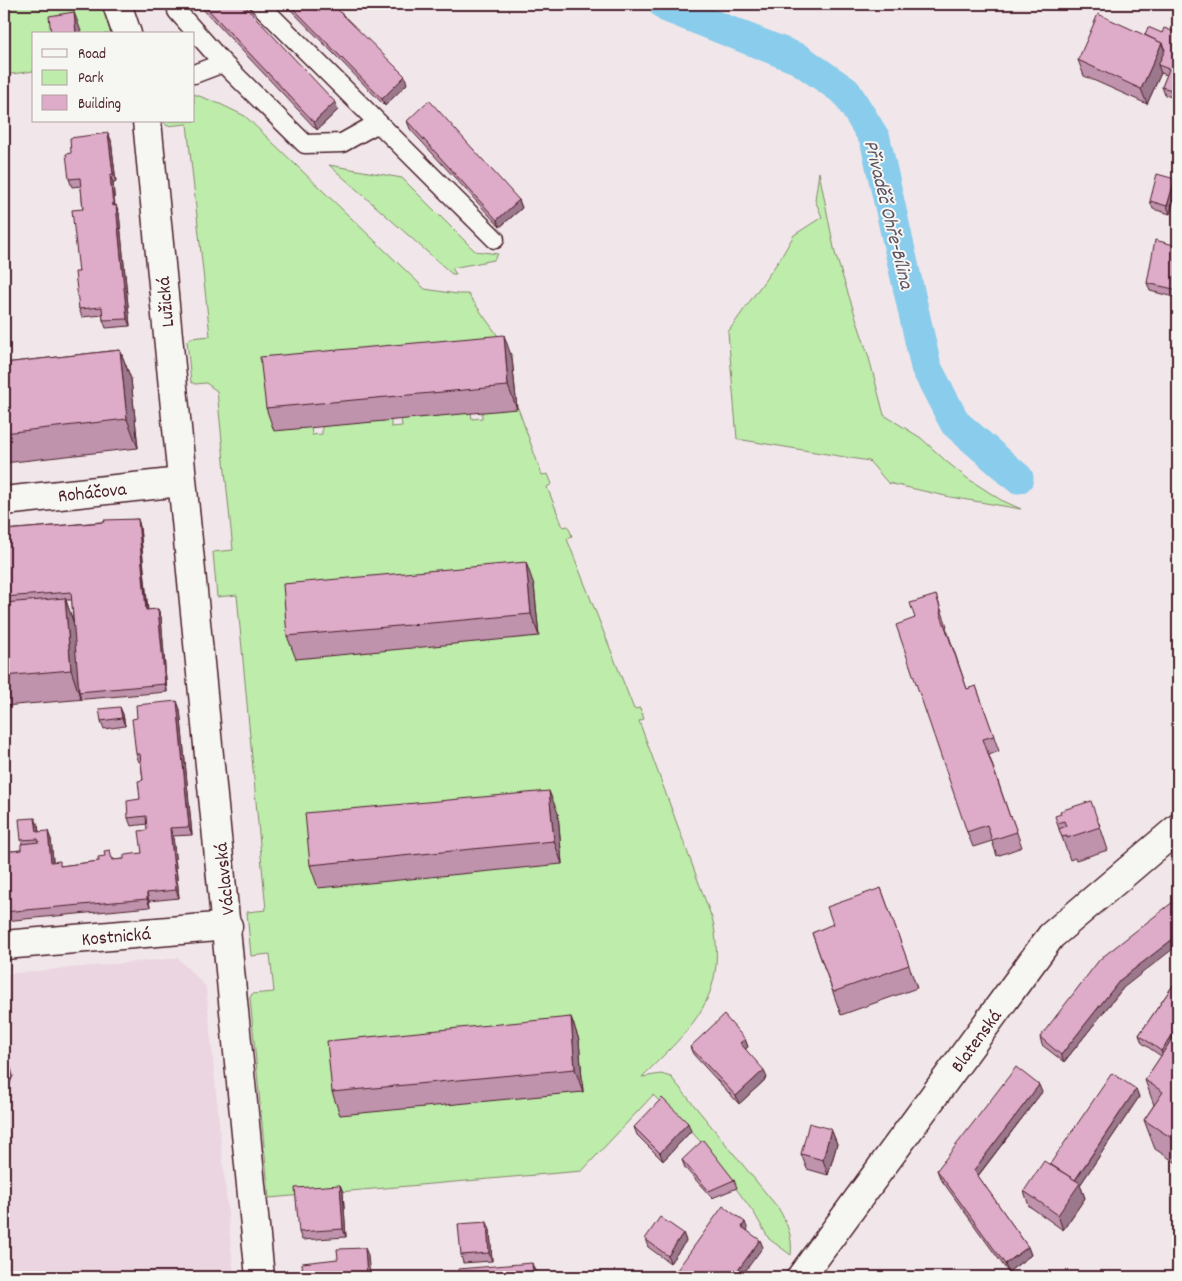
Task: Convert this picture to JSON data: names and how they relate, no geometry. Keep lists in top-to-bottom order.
{
  "streets": {
    "street": [
      "Lužická",
      "Roháčova",
      "Václavská",
      "Kostnická",
      "Blatenská"
    ]
  },
  "crossings": [
    ["Lužická", "Roháčova"],
    ["Lužická", "Václavská"],
    ["Roháčova", "Václavská"],
    ["Václavská", "Kostnická"]
  ],
  "water": ["Přivaděč Ohře-Bílina"],
  "legend": ["Road", "Park", "Building"]
}
